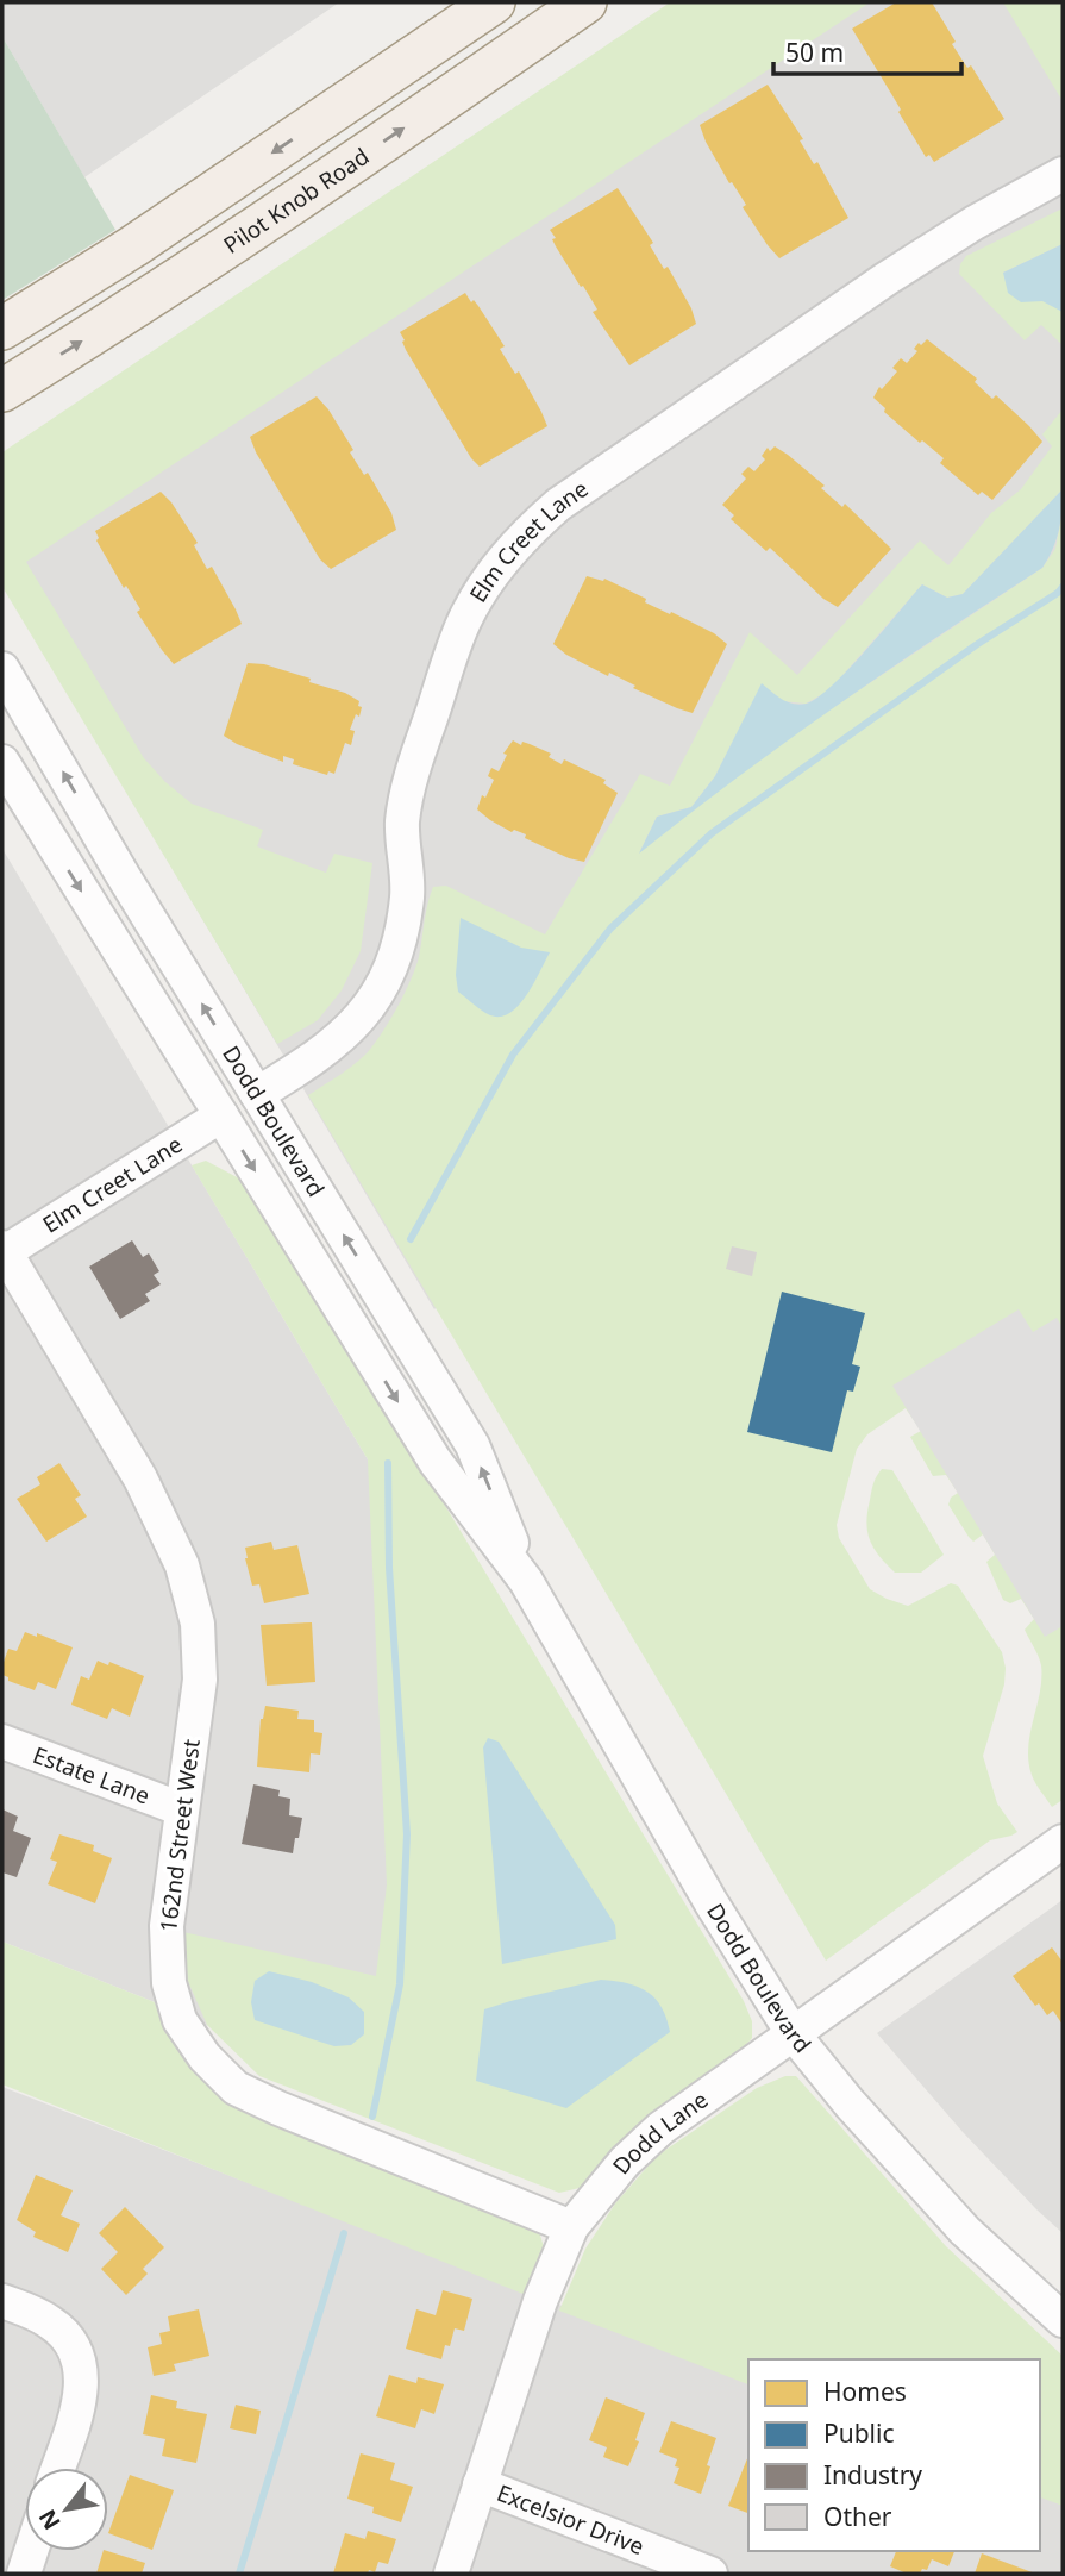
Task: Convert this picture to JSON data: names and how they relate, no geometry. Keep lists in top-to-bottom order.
{
  "streets": {
    "main road": ["Pilot Knob Road"],
    "street": [
      "Elm Creet Lane",
      "Dodd Boulevard",
      "Estate Lane",
      "162nd Street West",
      "Dodd Lane",
      "Excelsior Drive"
    ]
  },
  "crossings": [
    ["Elm Creet Lane", "Dodd Boulevard"],
    ["Elm Creet Lane", "162nd Street West"],
    ["Dodd Boulevard", "Dodd Lane"],
    ["Estate Lane", "162nd Street West"],
    ["162nd Street West", "Dodd Lane"],
    ["Dodd Lane", "Excelsior Drive"]
  ],
  "legend": [
    "Homes",
    "Public",
    "Industry",
    "Other"
  ],
  "scale_bar": "50 m",
  "north": "bottom left"
}
